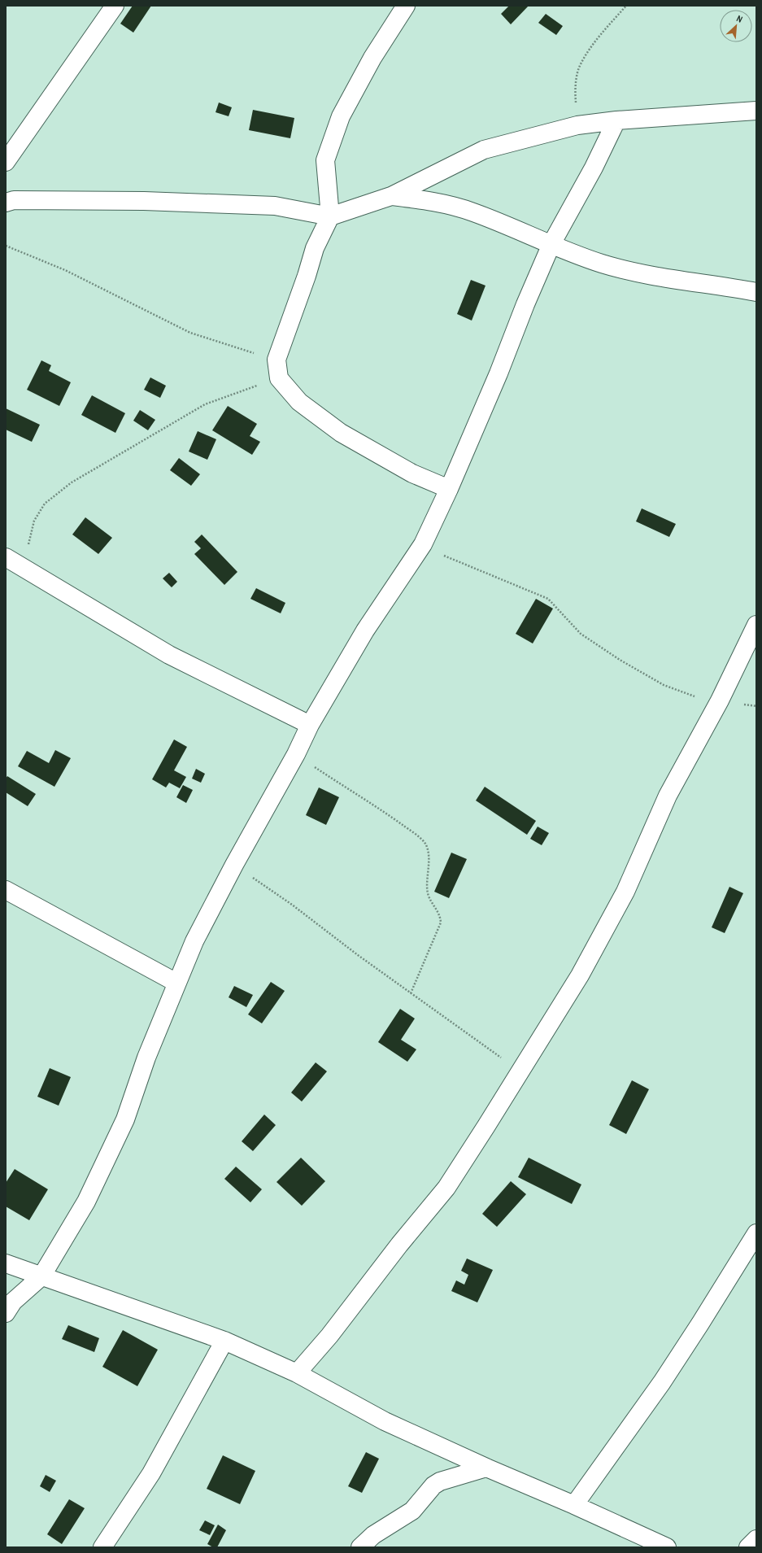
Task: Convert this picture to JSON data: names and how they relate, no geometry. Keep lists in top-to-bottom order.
{
  "north": "top right"
}
